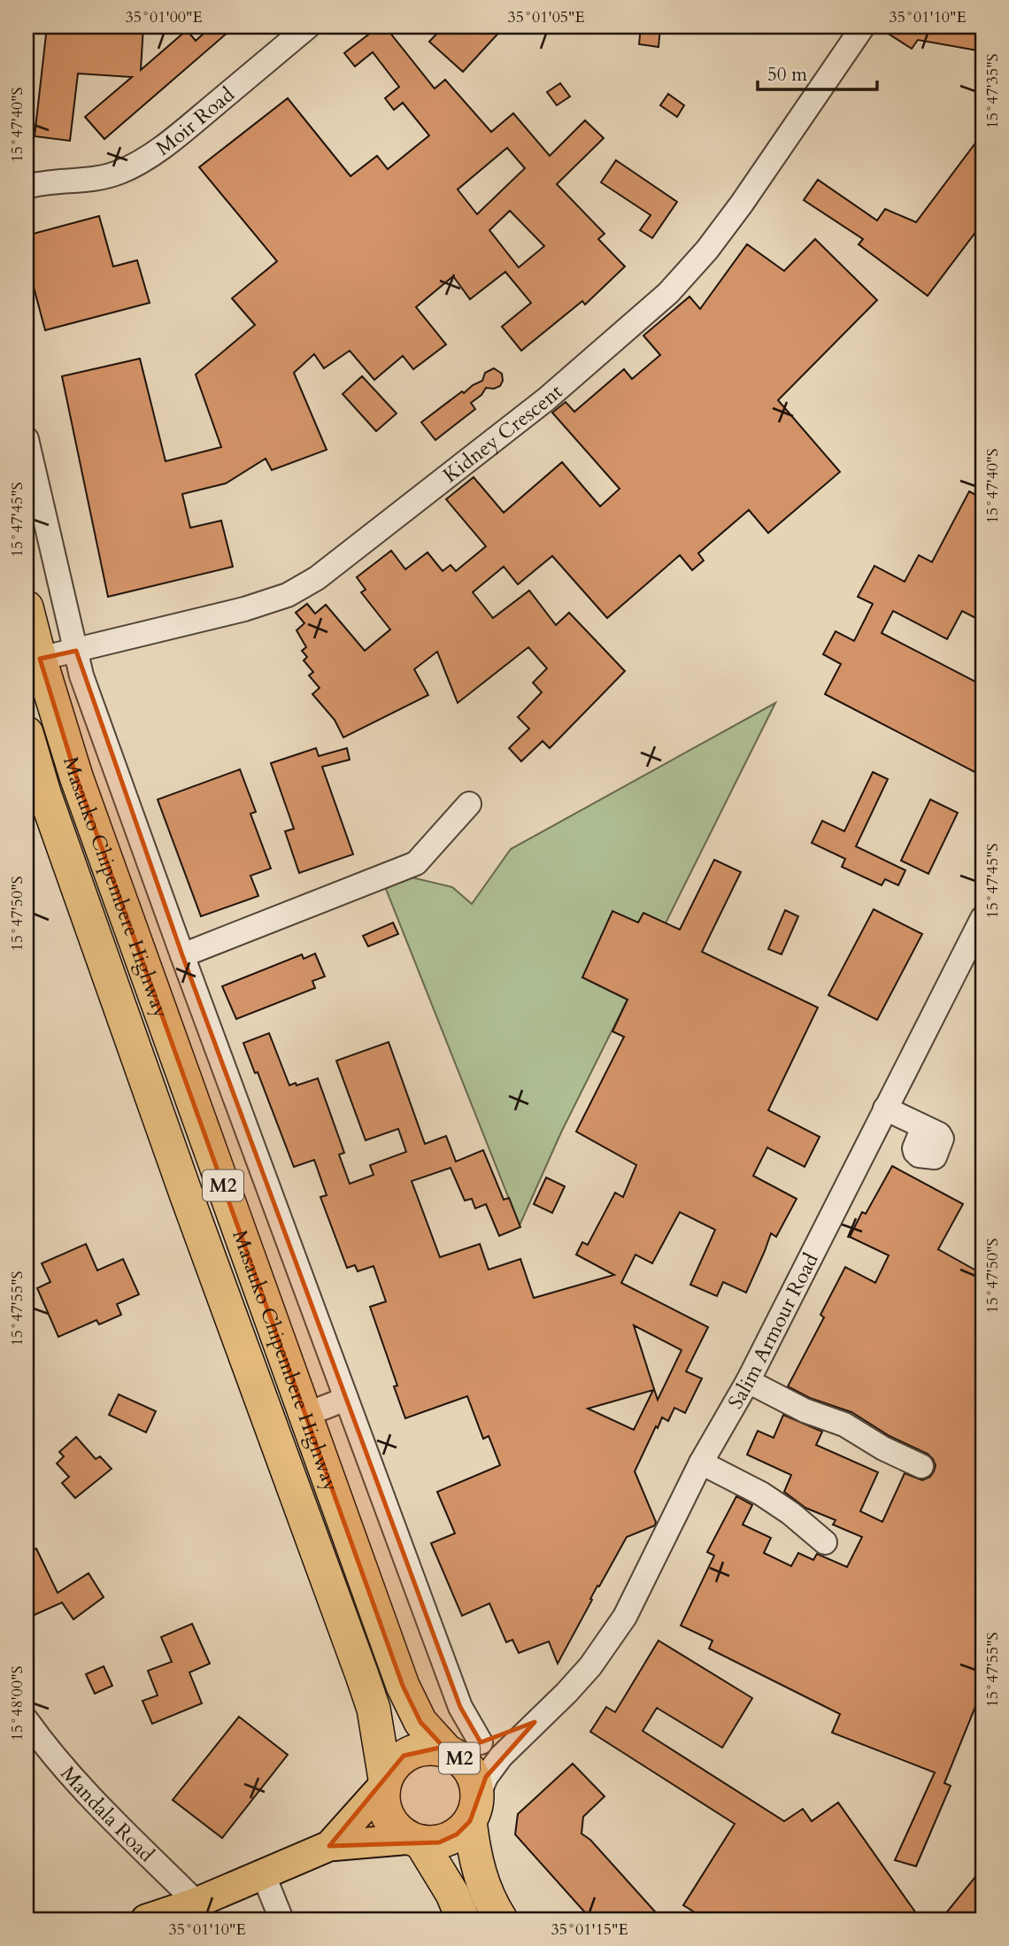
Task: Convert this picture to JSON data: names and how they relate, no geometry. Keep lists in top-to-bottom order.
{
  "streets": {
    "highway": ["Masauko Chipembere Highway", "M2"],
    "street": [
      "Moir Road",
      "Kidney Crescent",
      "Salim Armour Road",
      "Mandala Road"
    ]
  },
  "crossings": [
    ["Kidney Crescent", "Masauko Chipembere Highway"],
    ["Masauko Chipembere Highway", "M2"],
    ["Masauko Chipembere Highway", "Salim Armour Road"],
    ["M2", "Salim Armour Road"]
  ],
  "scale_bar": "50 m",
  "coordinates": [
    "35°01'00\"E",
    "35°01'05\"E",
    "35°01'10\"E",
    "15°47'35\"S",
    "15°47'40\"S",
    "15°47'45\"S",
    "15°47'50\"S",
    "15°47'55\"S",
    "15°48'00\"S",
    "35°01'15\"E"
  ]
}
